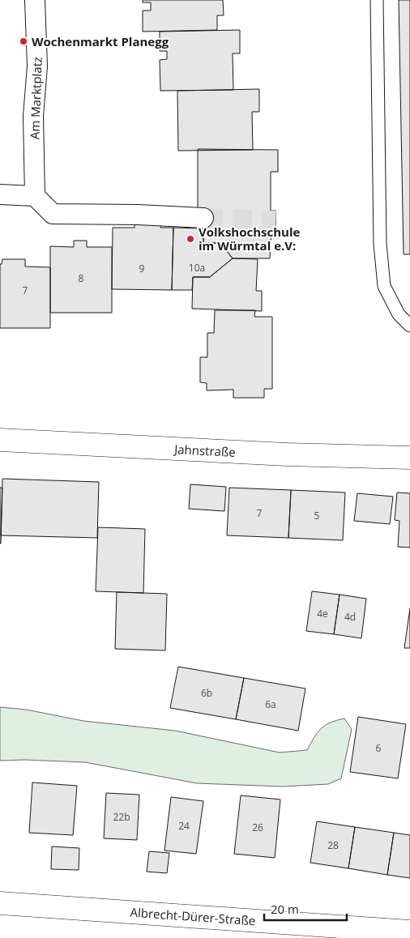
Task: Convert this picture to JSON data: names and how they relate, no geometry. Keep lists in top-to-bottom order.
{
  "streets": {
    "street": ["Am Marktplatz", "Jahnstraße", "Albrecht-Dürer-Straße"]
  },
  "places": ["Wochenmarkt Planegg", "Volkshochschule im Würmtal e.V:"],
  "house_numbers": [
    "10a",
    "9",
    "8",
    "7",
    "7",
    "5",
    "4e",
    "4d",
    "6b",
    "6a",
    "6",
    "22b",
    "24",
    "26",
    "28"
  ],
  "scale_bar": "20 m"
}
